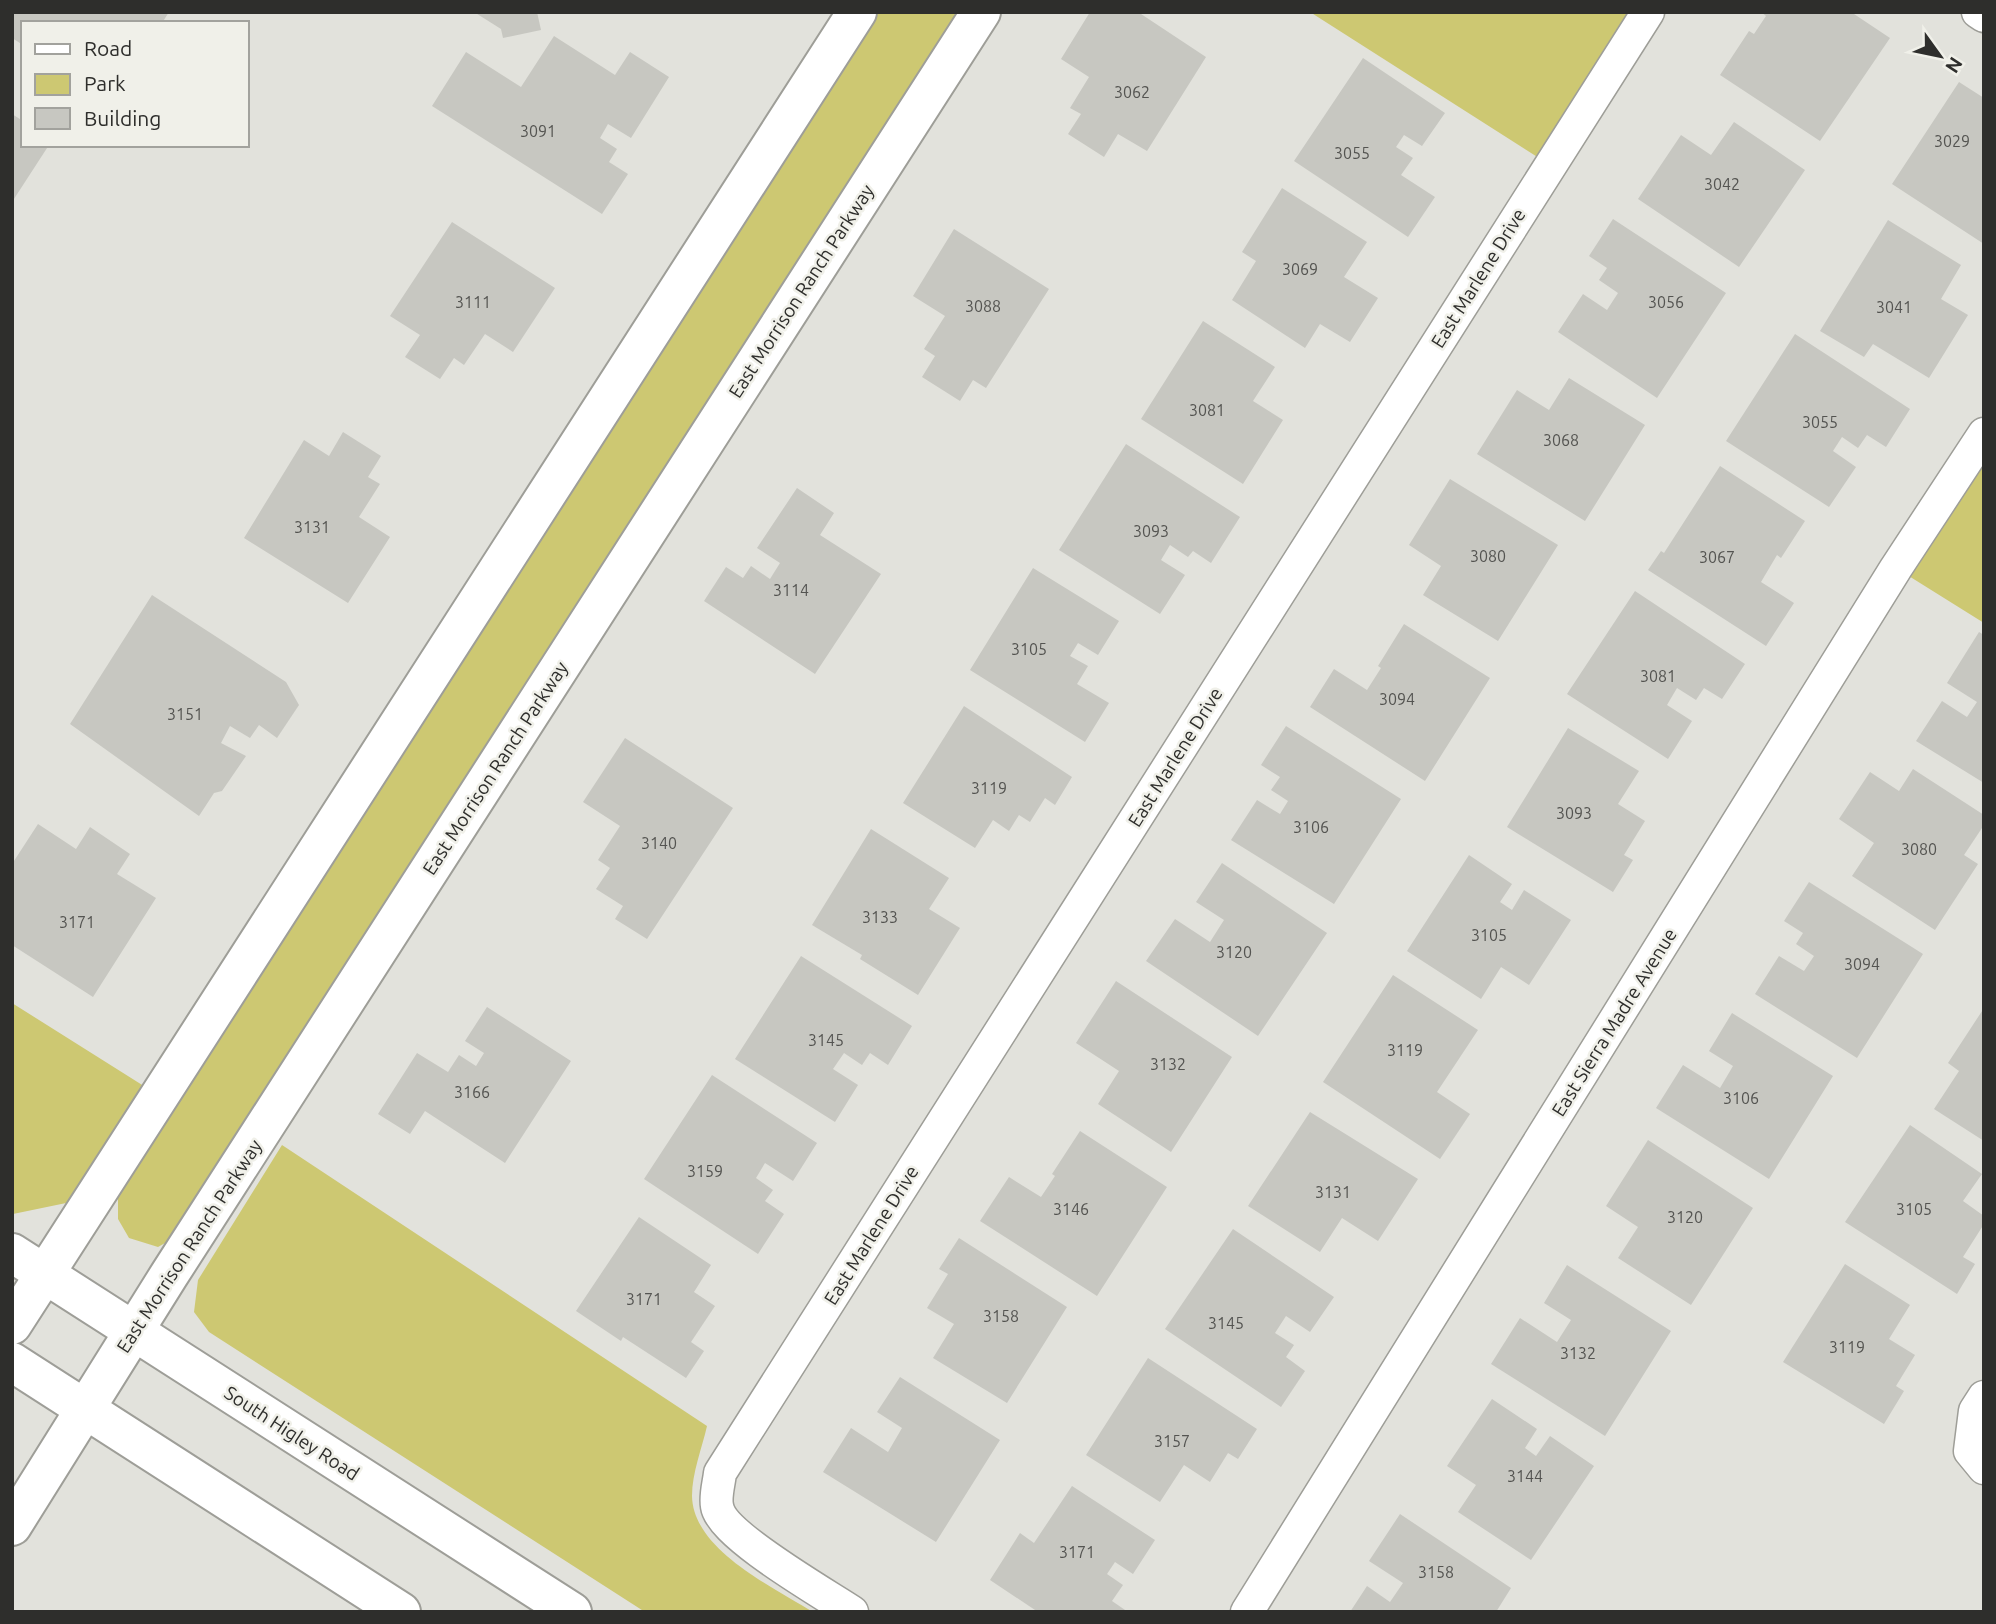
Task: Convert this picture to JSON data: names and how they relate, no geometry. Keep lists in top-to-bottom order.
{
  "streets": {
    "street": [
      "East Marlene Drive",
      "East Morrison Ranch Parkway",
      "East Sierra Madre Avenue",
      "South Higley Road"
    ]
  },
  "crossings": [
    ["East Morrison Ranch Parkway", "South Higley Road"]
  ],
  "house_numbers": [
    "3062",
    "3091",
    "3029",
    "3055",
    "3042",
    "3069",
    "3111",
    "3056",
    "3088",
    "3041",
    "3081",
    "3055",
    "3068",
    "3131",
    "3093",
    "3080",
    "3067",
    "3114",
    "3105",
    "3081",
    "3094",
    "3151",
    "3119",
    "3093",
    "3106",
    "3140",
    "3080",
    "3133",
    "3171",
    "3105",
    "3120",
    "3094",
    "3145",
    "3119",
    "3132",
    "3166",
    "3106",
    "3159",
    "3131",
    "3146",
    "3105",
    "3120",
    "3171",
    "3158",
    "3145",
    "3119",
    "3132",
    "3157",
    "3144",
    "3171",
    "3158"
  ],
  "legend": ["Road", "Park", "Building"],
  "north": "bottom right"
}
